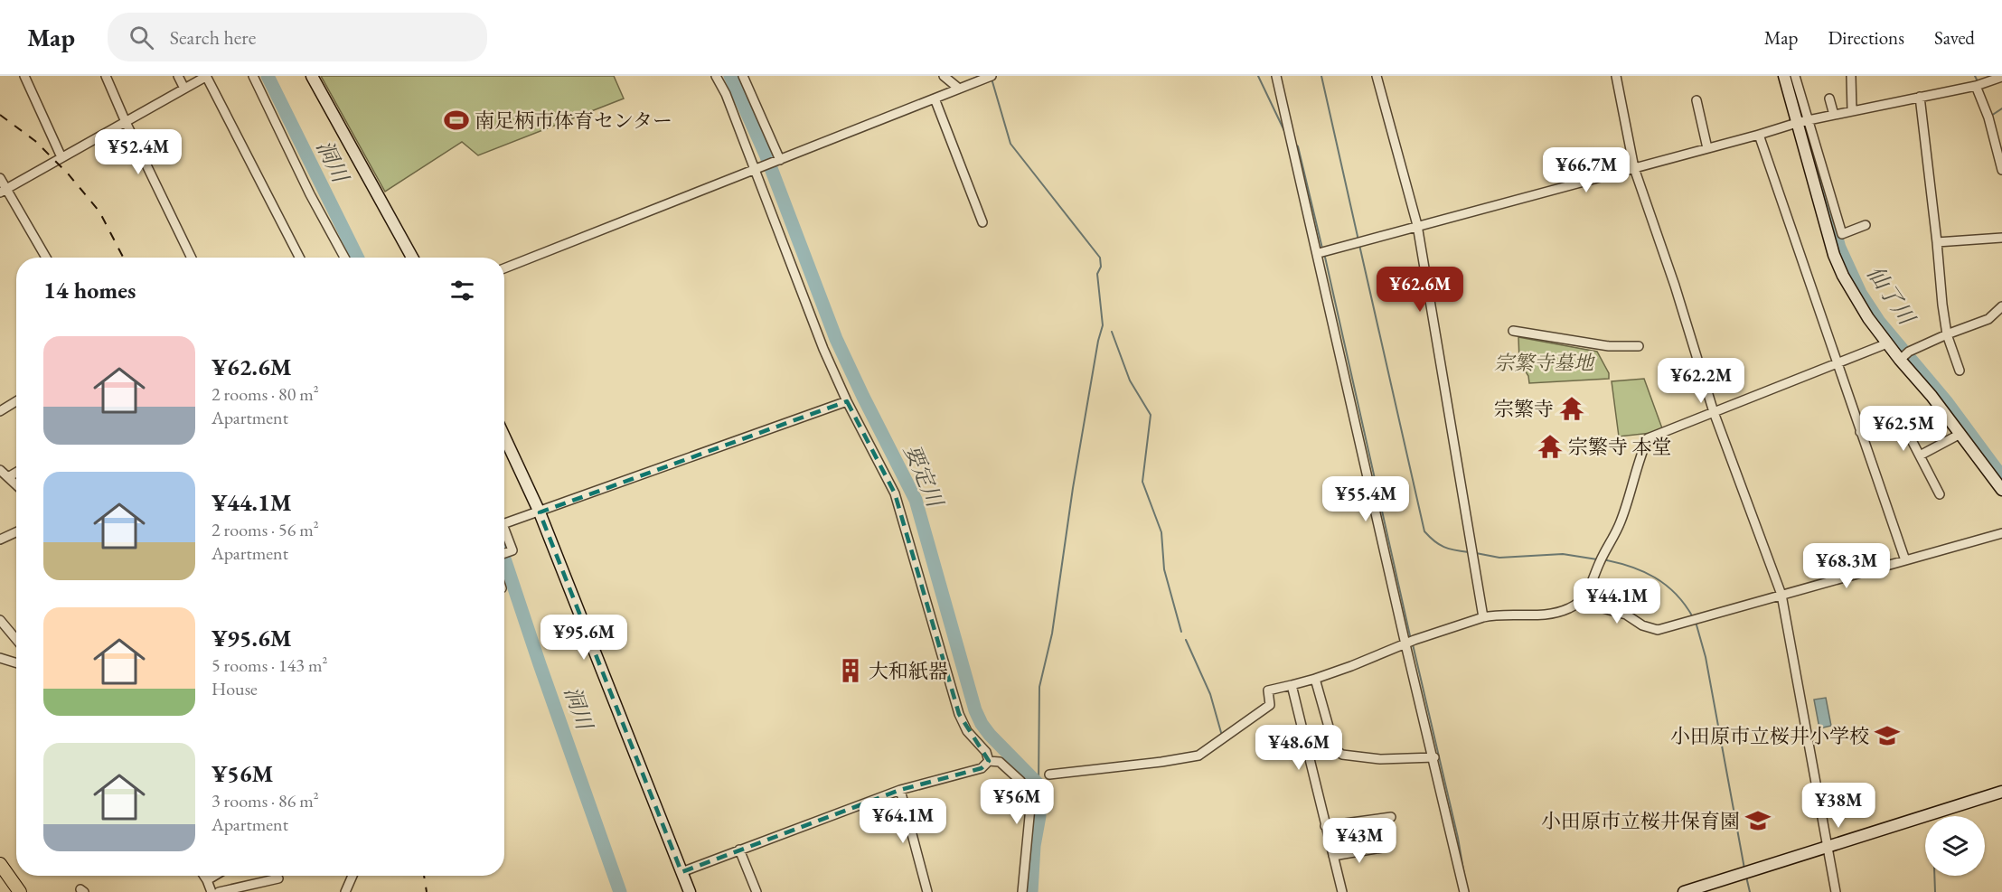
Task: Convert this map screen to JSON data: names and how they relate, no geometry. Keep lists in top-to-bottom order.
{
  "water": ["洞川", "仙了川", "要定川"],
  "parks": ["宗繁寺墓地"],
  "places": {
    "sports": ["南足柄市体育センター"],
    "temple": ["宗繁寺", "宗繁寺 本堂"],
    "building": ["大和紙器"],
    "school or university": ["小田原市立桜井小学校", "小田原市立桜井保育園"]
  },
  "page": {
    "header": "Map",
    "search": "Search here",
    "nav": ["Map", "Directions", "Saved"],
    "price": [
      "¥52.4M",
      "¥66.7M",
      "¥62.6M",
      "¥62.2M",
      "¥62.5M",
      "¥55.4M",
      "¥68.3M",
      "¥44.1M",
      "¥95.6M",
      "¥48.6M",
      "¥56M",
      "¥38M",
      "¥64.1M",
      "¥43M"
    ],
    "heading": "14 homes",
    "list": [
      {
        "name": "¥62.6M",
        "note": "2 rooms · 80 m² · Apartment"
      },
      {
        "name": "¥44.1M",
        "note": "2 rooms · 56 m² · Apartment"
      },
      {
        "name": "¥95.6M",
        "note": "5 rooms · 143 m² · House"
      },
      {
        "name": "¥56M",
        "note": "3 rooms · 86 m² · Apartment"
      }
    ]
  }
}
